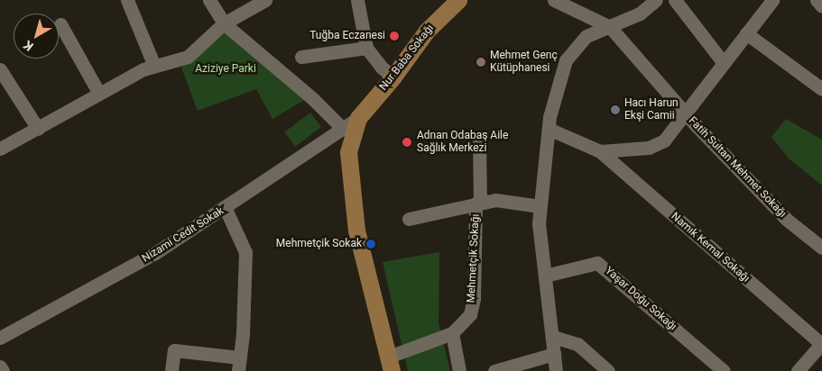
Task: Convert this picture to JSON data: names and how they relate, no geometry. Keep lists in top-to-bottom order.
{
  "streets": {
    "main road": ["Nur Baba Sokağı"],
    "street": [
      "Fatih Sultan Mehmet Sokağı",
      "Nizami Cedit Sokak",
      "Namık Kemal Sokağı",
      "Mehmetçik Sokağı",
      "Yaşar Doğu Sokağı"
    ]
  },
  "crossings": [
    ["Nur Baba Sokağı", "Nizami Cedit Sokak"]
  ],
  "parks": ["Aziziye Parki"],
  "places": [
    "Tuğba Eczanesi",
    "Mehmet Genç Kütüphanesi",
    "Hacı Harun Ekşi Camii",
    "Adnan Odabaş Aile Sağlık Merkezi",
    "Mehmetçik Sokak"
  ],
  "north": "bottom left"
}
